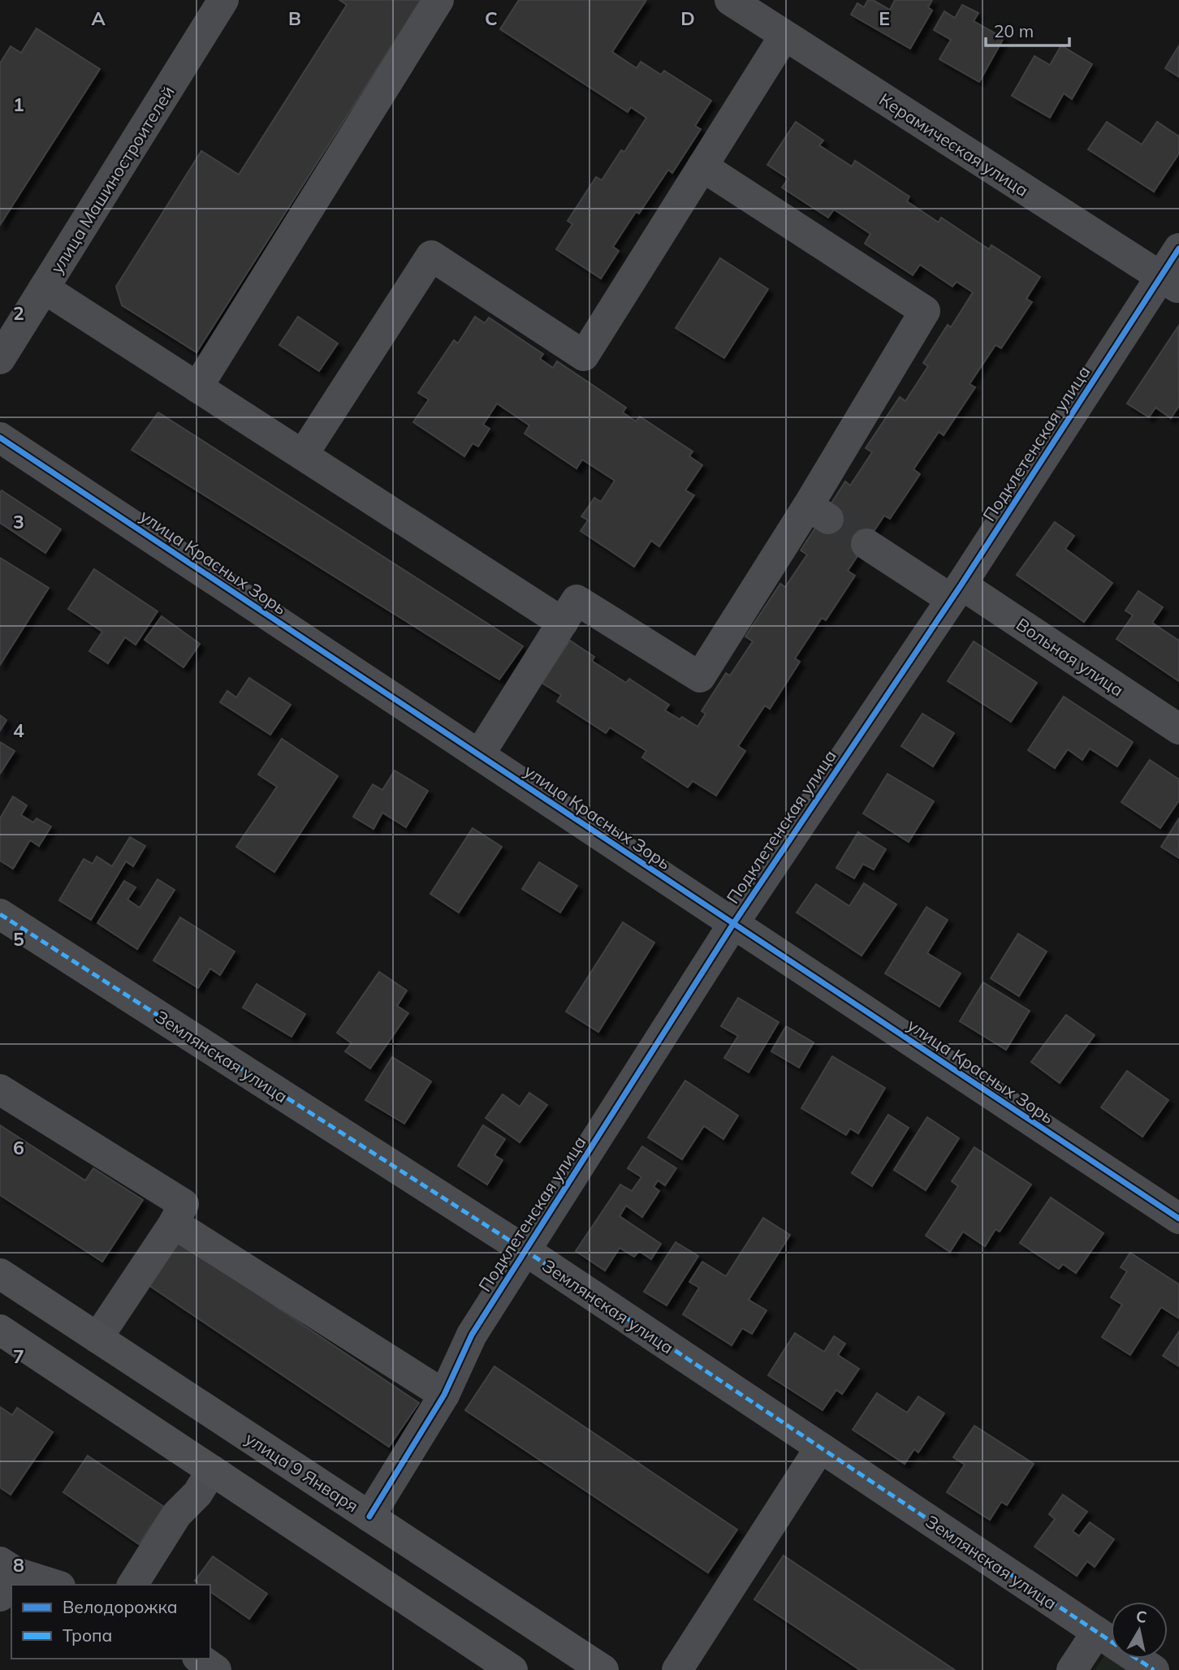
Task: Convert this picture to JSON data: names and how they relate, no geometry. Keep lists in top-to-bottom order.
{
  "streets": {
    "main road": ["улица 9 Января"],
    "street": [
      "Керамическая улица",
      "улица Машиностроителей",
      "Подклетенская улица",
      "улица Красных Зорь",
      "Вольная улица",
      "Землянская улица"
    ]
  },
  "crossings": [
    ["Керамическая улица", "Подклетенская улица"],
    ["Подклетенская улица", "улица Красных Зорь"],
    ["Подклетенская улица", "Вольная улица"],
    ["Подклетенская улица", "Землянская улица"],
    ["Подклетенская улица", "улица 9 Января"]
  ],
  "legend": ["Велодорожка", "Тропа"],
  "scale_bar": "20 m",
  "north": "top",
  "grid": {
    "columns": [
      "A",
      "B",
      "C",
      "D",
      "E"
    ],
    "rows": [
      "1",
      "2",
      "3",
      "4",
      "5",
      "6",
      "7",
      "8"
    ]
  }
}
